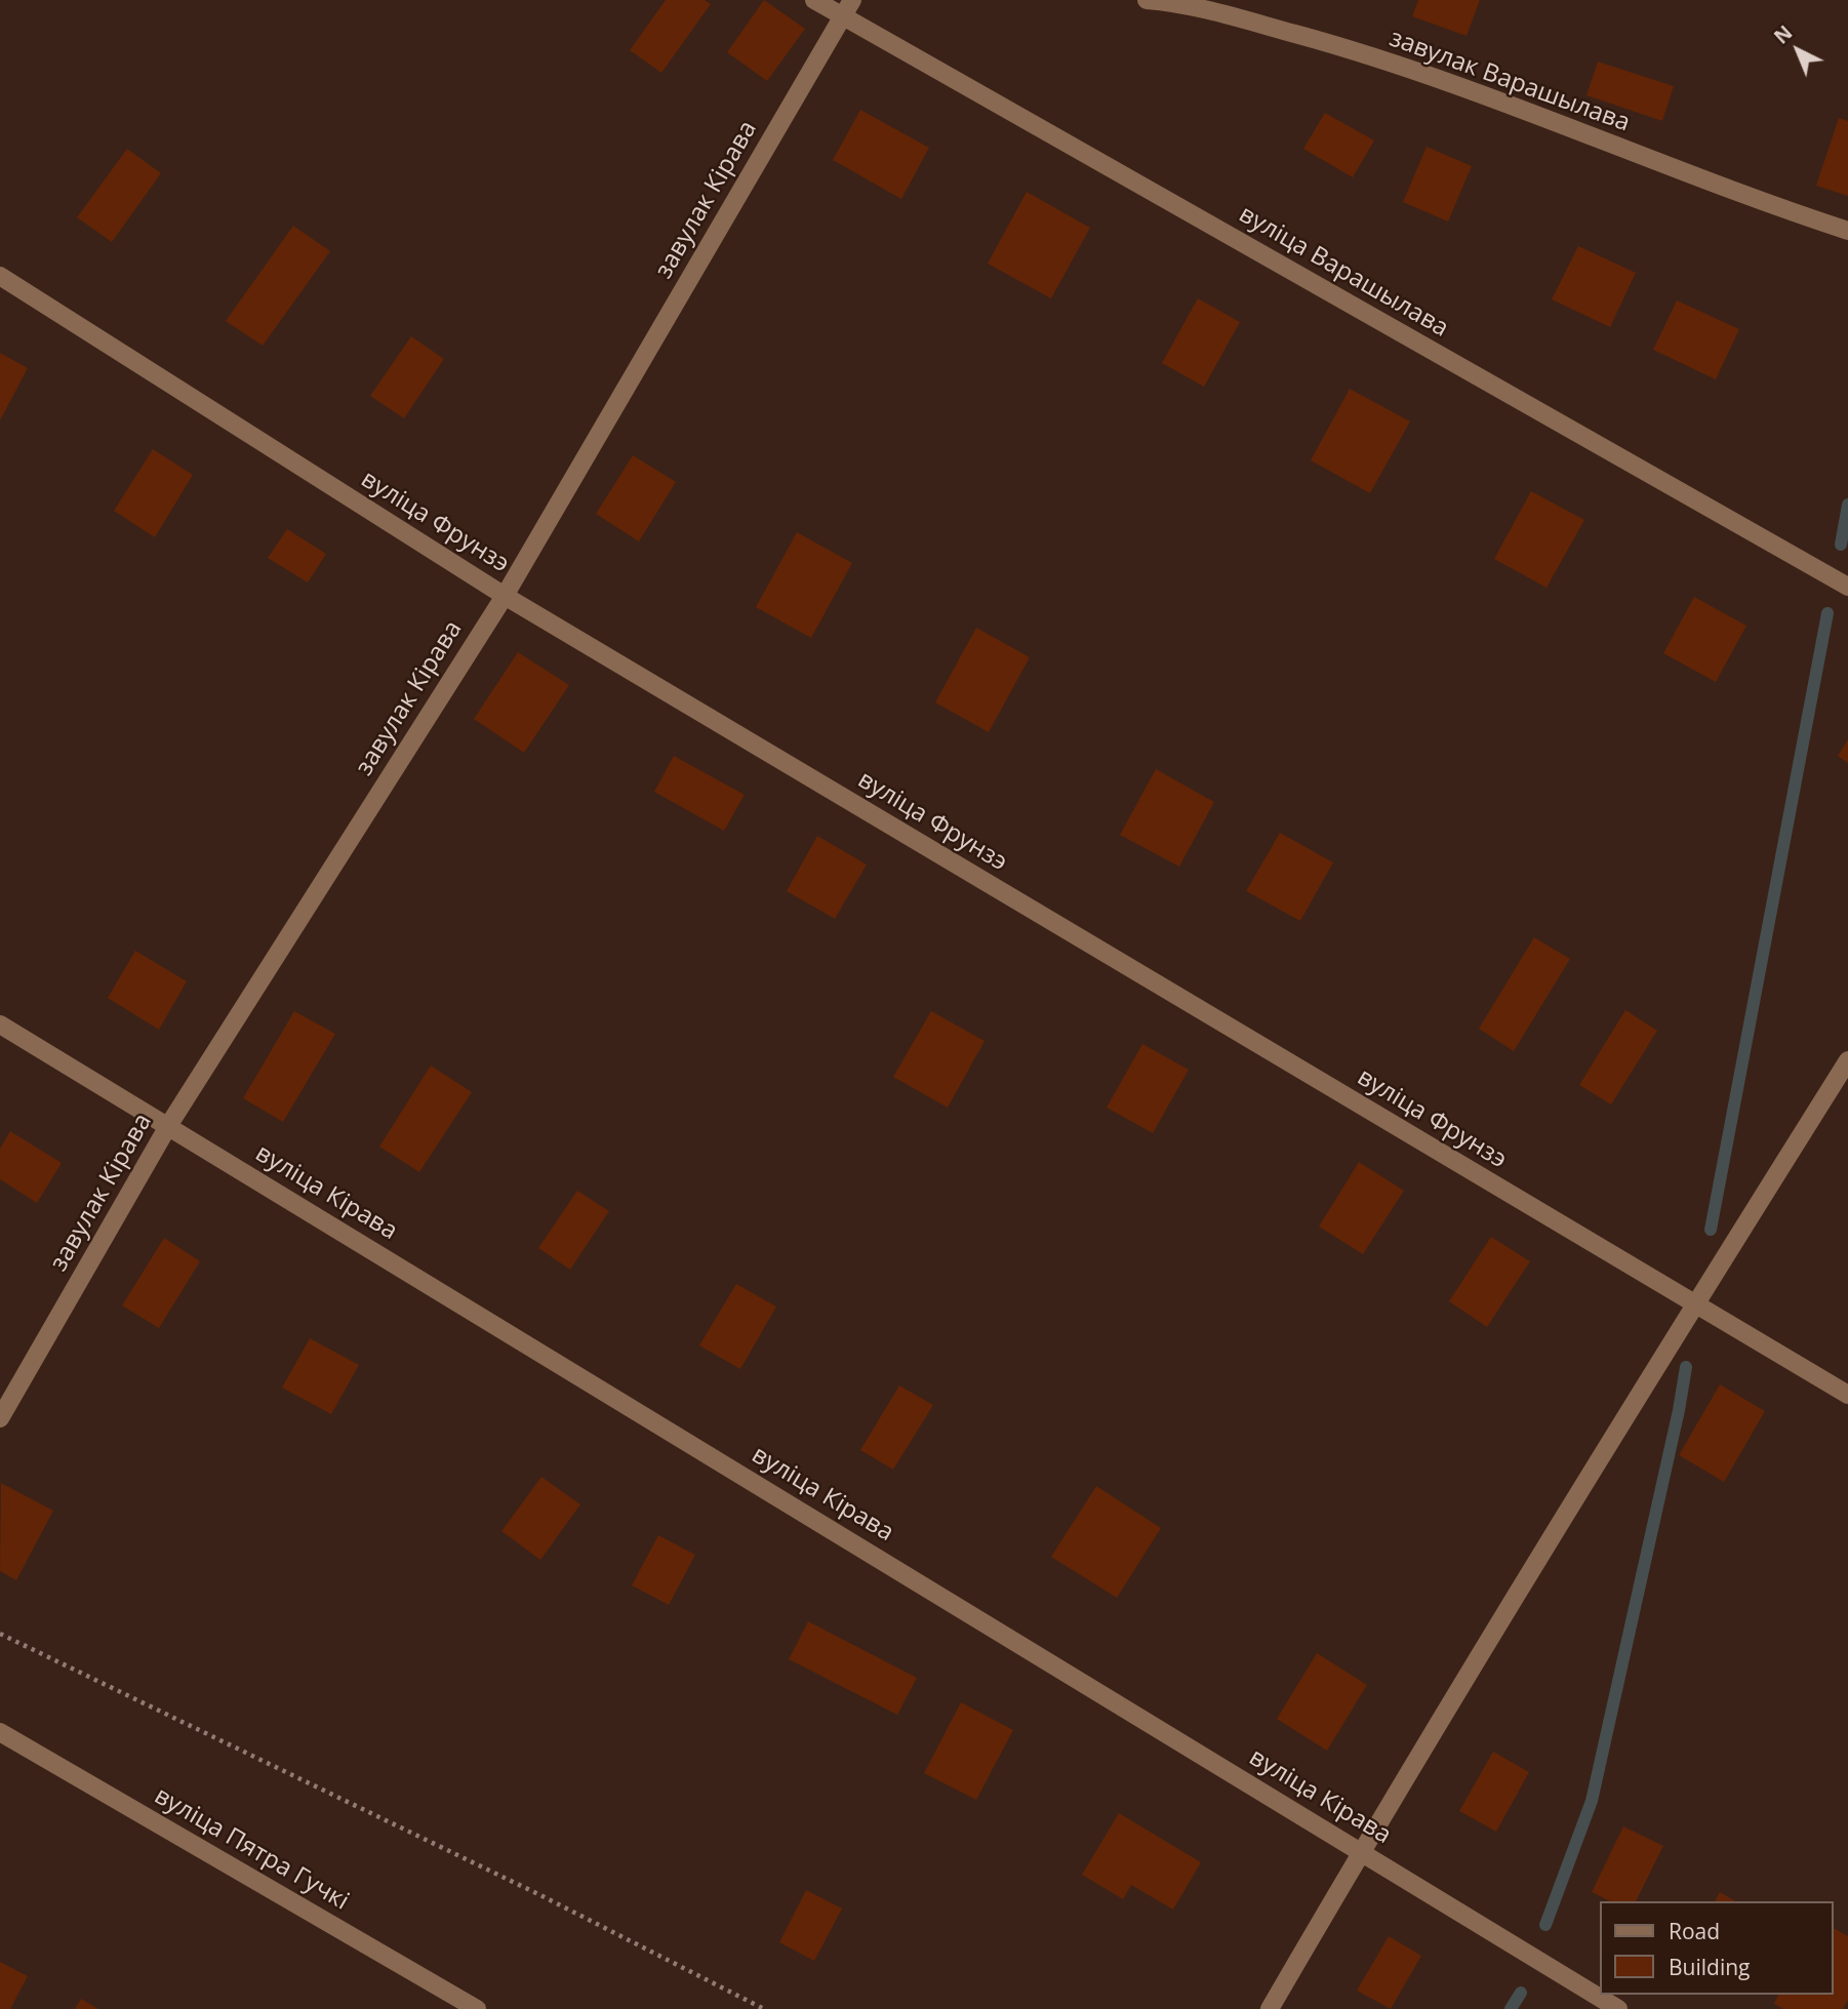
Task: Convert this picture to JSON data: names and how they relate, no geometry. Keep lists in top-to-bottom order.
{
  "streets": {
    "street": [
      "завулак Варашылава",
      "завулак Кірава",
      "вуліца Варашылава",
      "вуліца Фрунзэ",
      "вуліца Кірава",
      "вуліца Пятра Гучкі"
    ]
  },
  "crossings": [
    ["завулак Кірава", "вуліца Варашылава"],
    ["завулак Кірава", "вуліца Фрунзэ"],
    ["завулак Кірава", "вуліца Кірава"]
  ],
  "legend": ["Road", "Building"],
  "north": "top left"
}
